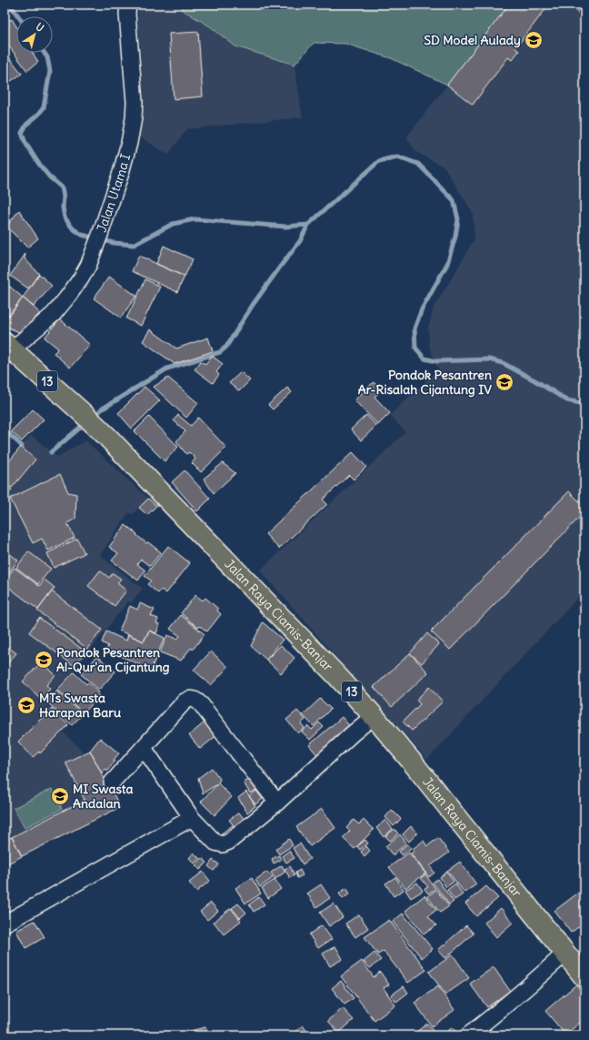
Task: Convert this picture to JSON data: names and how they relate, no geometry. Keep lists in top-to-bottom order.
{
  "streets": {
    "highway": ["13", "Jalan Raya Ciamis-Banjar"],
    "street": ["Jalan Utama I"]
  },
  "crossings": [
    ["Jalan Utama I", "Jalan Raya Ciamis-Banjar"]
  ],
  "places": {
    "school or university": [
      "SD Model Aulady",
      "Pondok Pesantren Ar-Risalah Cijantung IV",
      "Pondok Pesantren Al-Qur'an Cijantung",
      "MTs Swasta Harapan Baru",
      "MI Swasta Andalan"
    ]
  },
  "north": "top right"
}
